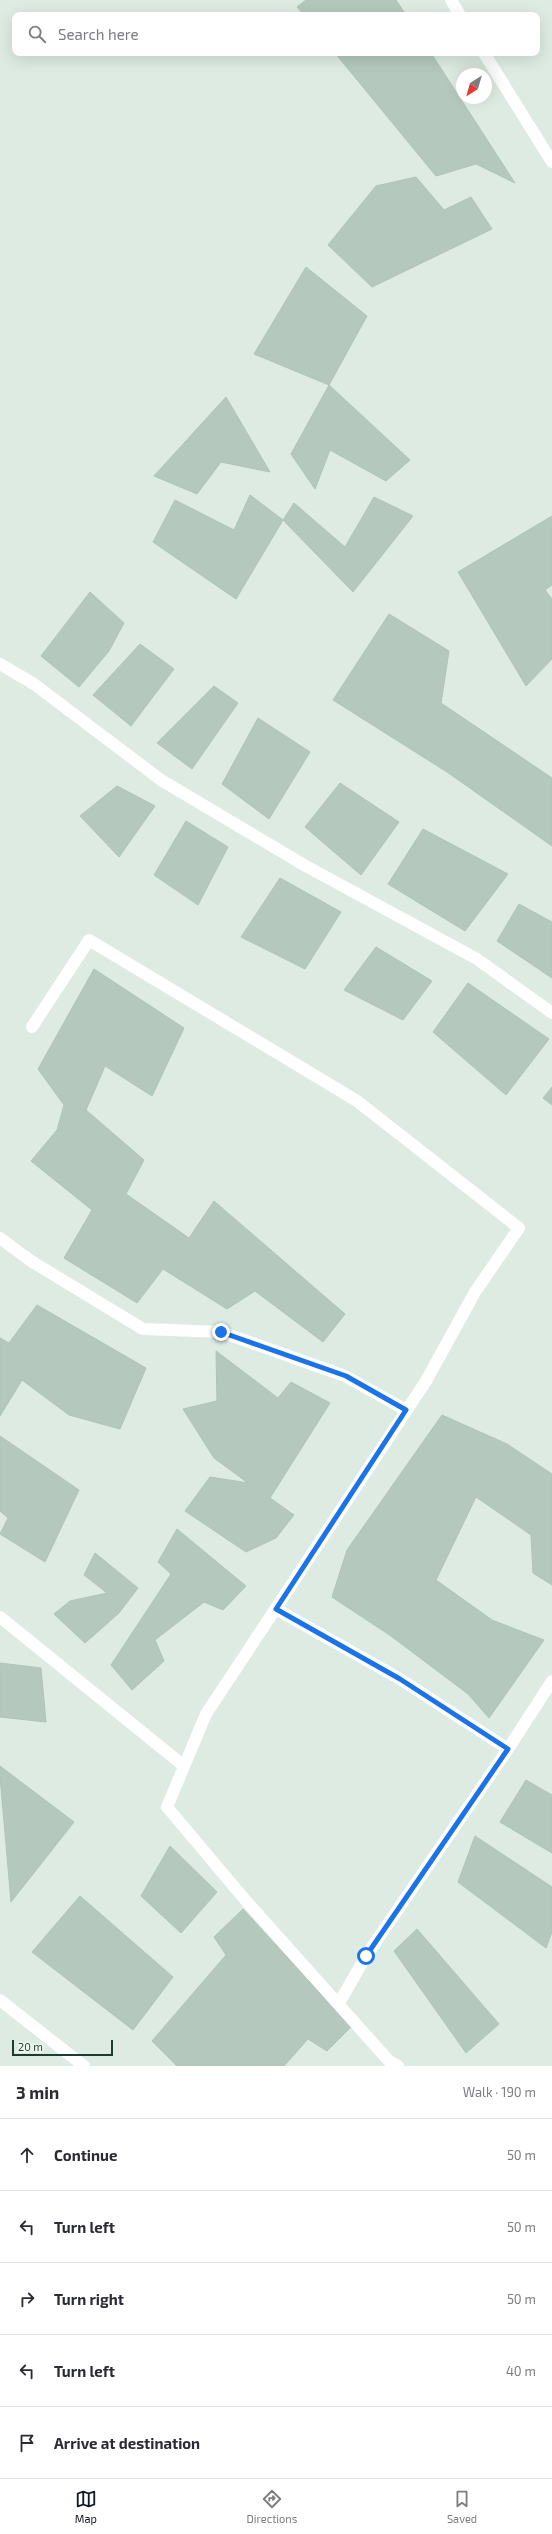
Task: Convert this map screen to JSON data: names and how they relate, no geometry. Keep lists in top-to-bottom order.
{
  "scale_bar": "20 m",
  "north": "bottom left",
  "page": {
    "search": "Search here",
    "scale": "20 m",
    "heading": ["3 min", "Walk · 190 m"],
    "list": [
      ["Continue", "50 m"],
      ["Turn left", "50 m"],
      ["Turn right", "50 m"],
      ["Turn left", "40 m"],
      "Arrive at destination"
    ],
    "nav": ["Map", "Directions", "Saved"]
  }
}
